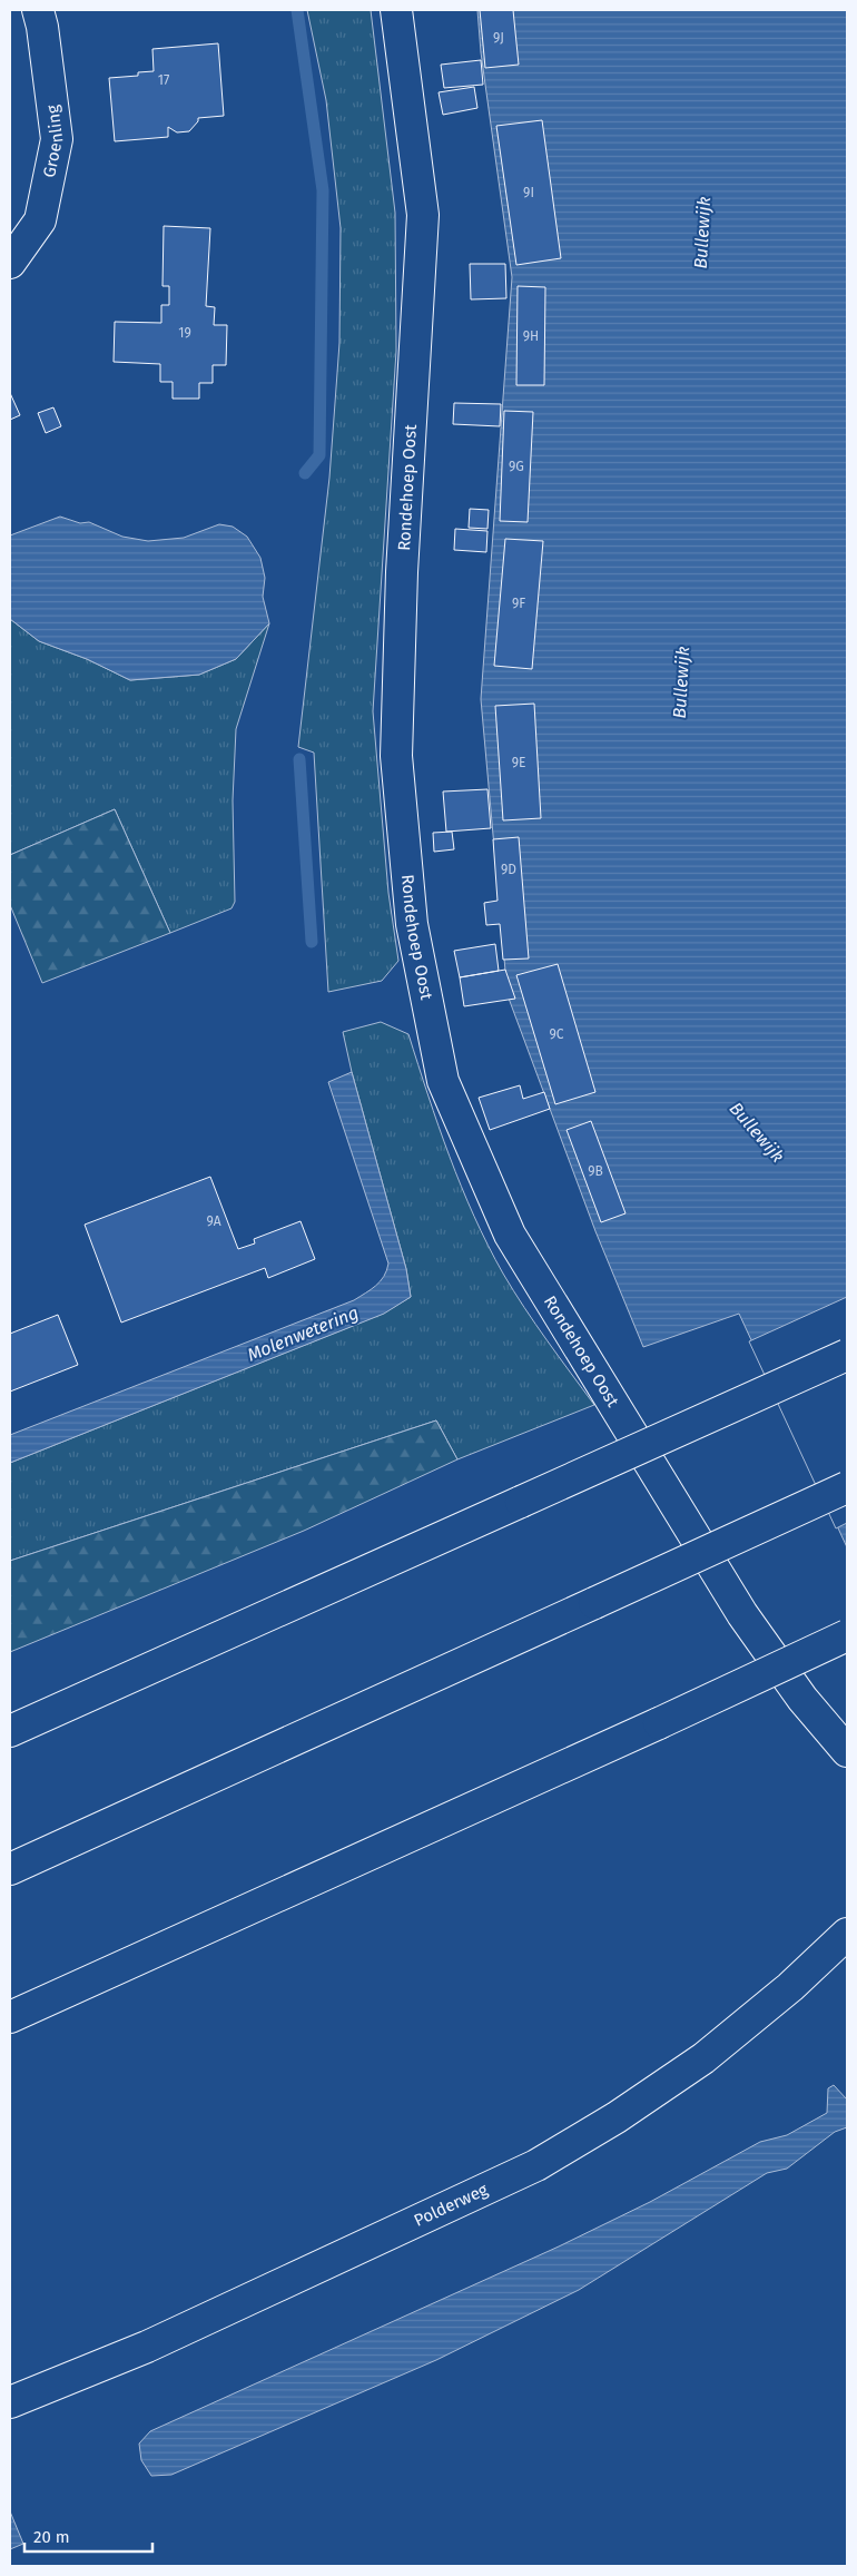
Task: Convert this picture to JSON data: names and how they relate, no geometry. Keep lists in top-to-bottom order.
{
  "streets": {
    "main road": ["Groenling", "Rondehoep Oost", "Polderweg"]
  },
  "water": ["Bullewijk", "Molenwetering"],
  "house_numbers": [
    "9J",
    "17",
    "9I",
    "19",
    "9H",
    "9G",
    "9F",
    "9E",
    "9D",
    "9C",
    "9B",
    "9A"
  ],
  "scale_bar": "20 m"
}
